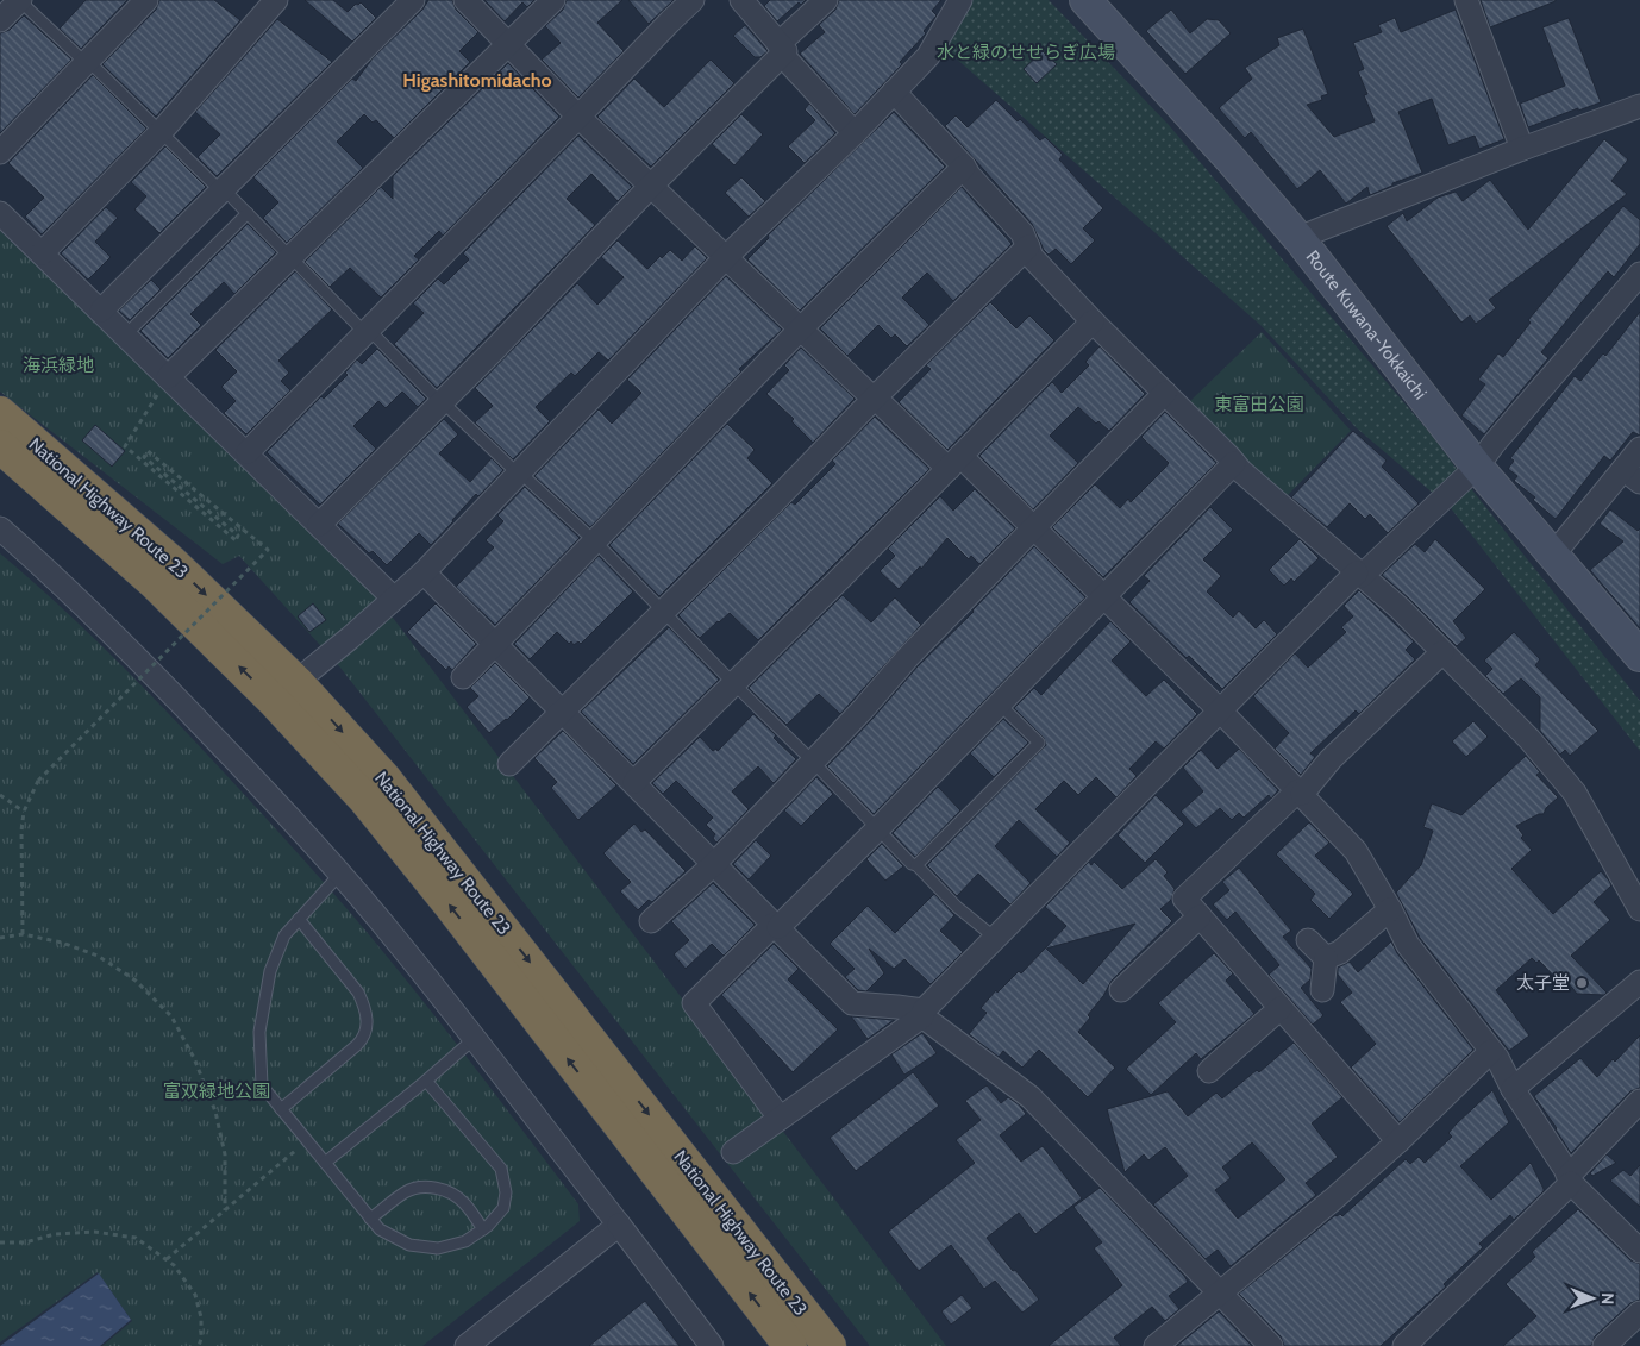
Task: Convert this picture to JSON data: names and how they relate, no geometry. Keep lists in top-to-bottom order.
{
  "streets": {
    "highway": ["National Highway Route 23"],
    "main road": ["Route Kuwana-Yokkaichi"]
  },
  "districts": ["Higashitomidacho"],
  "parks": [
    "水と緑のせせらぎ広場",
    "海浜緑地",
    "東富田公園",
    "富双緑地公園"
  ],
  "places": ["太子堂"],
  "north": "right"
}
